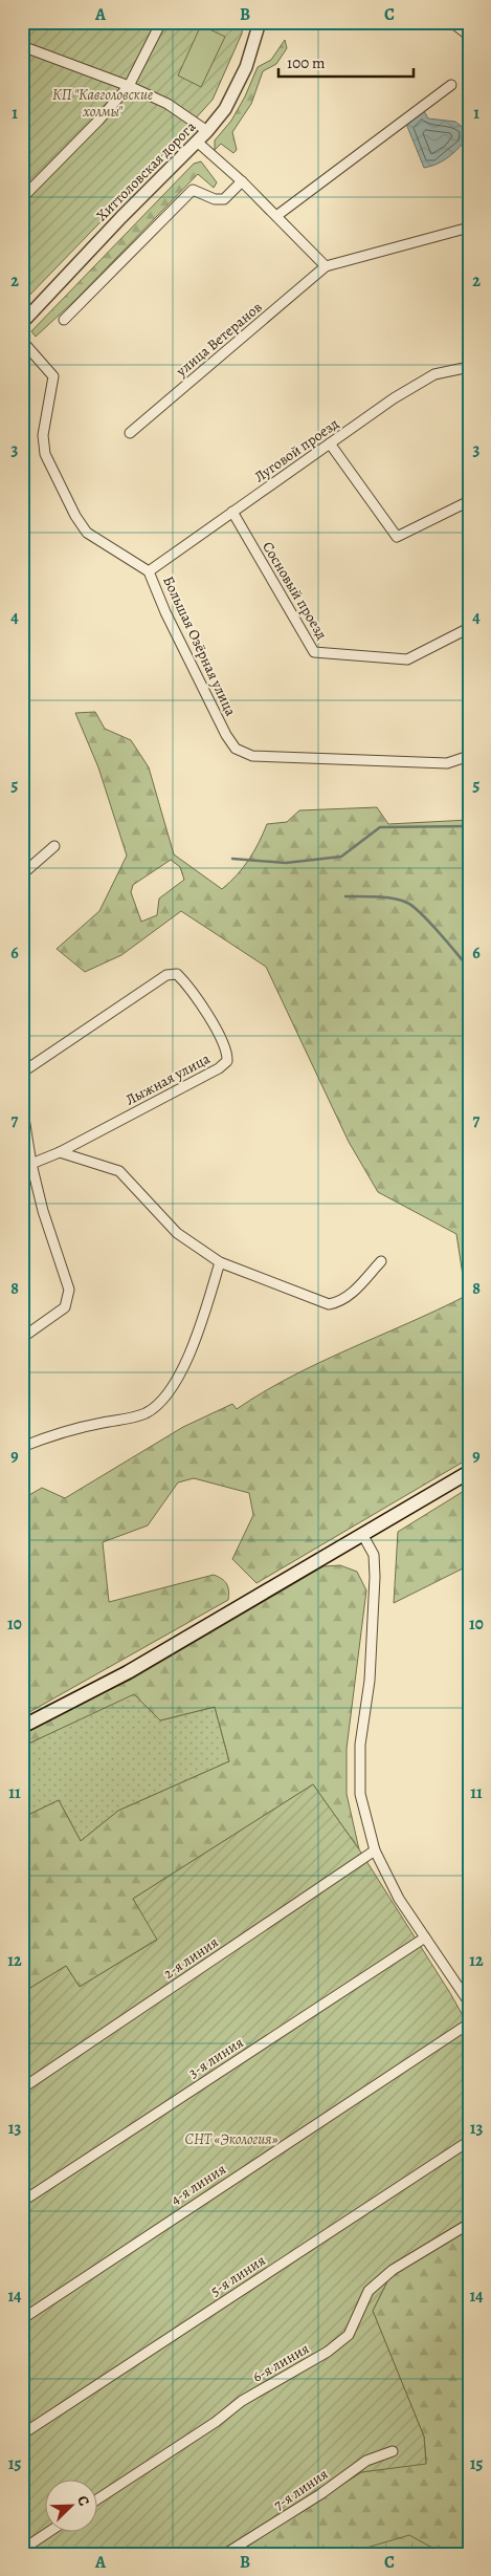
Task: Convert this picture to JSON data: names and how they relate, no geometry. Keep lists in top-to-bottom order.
{
  "streets": {
    "street": [
      "Хиттоловская дорога",
      "улица Ветеранов",
      "Луговой проезд",
      "Сосновый проезд",
      "Большая Озёрная улица",
      "Лыжная улица",
      "2-я линия",
      "3-я линия",
      "4-я линия",
      "5-я линия",
      "6-я линия",
      "7-я линия"
    ]
  },
  "crossings": [
    ["Луговой проезд", "Сосновый проезд"],
    ["Луговой проезд", "Большая Озёрная улица"]
  ],
  "parks": ["КП \"Кавголовские холмы\"", "СНТ «Экология»"],
  "scale_bar": "100 m",
  "north": "top right",
  "grid": {
    "columns": ["A", "B", "C"],
    "rows": [
      "1",
      "2",
      "3",
      "4",
      "5",
      "6",
      "7",
      "8",
      "9",
      "10",
      "11",
      "12",
      "13",
      "14",
      "15"
    ]
  }
}
